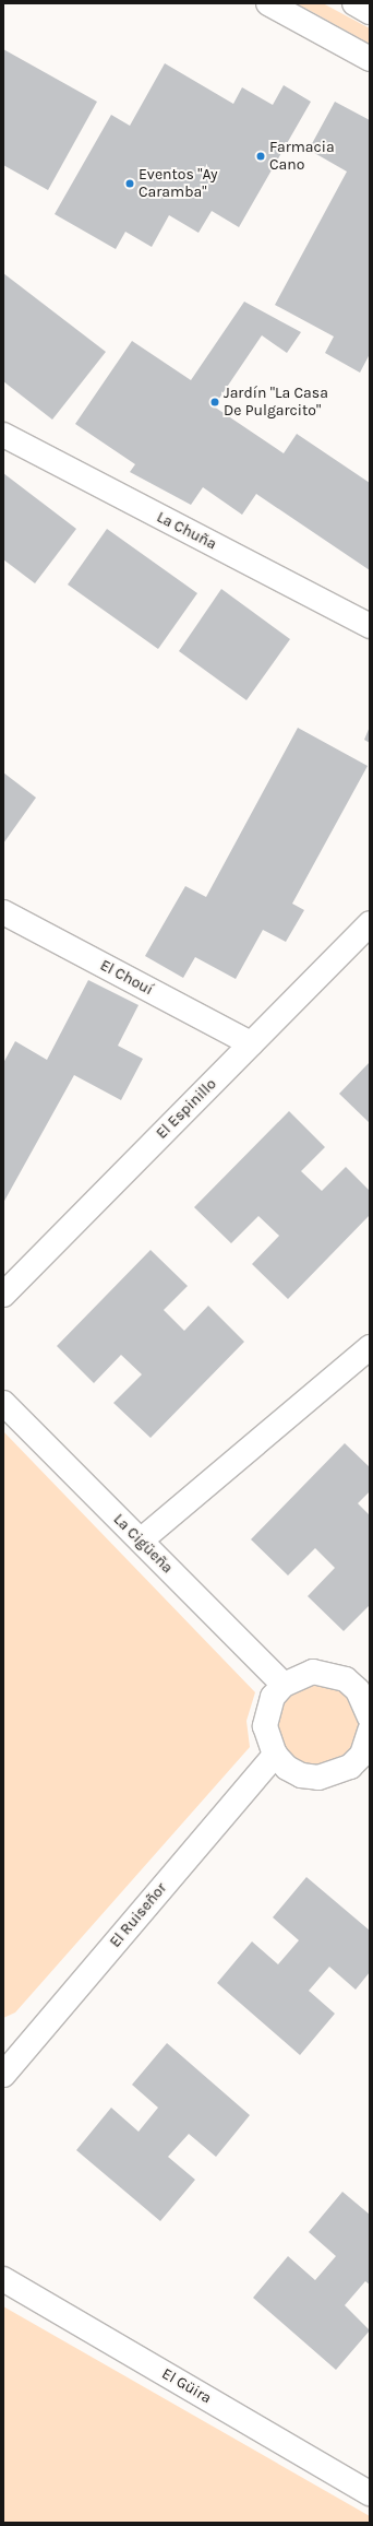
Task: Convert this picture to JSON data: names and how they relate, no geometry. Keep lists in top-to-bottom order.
{
  "streets": {
    "street": [
      "La Chuña",
      "El Chouí",
      "El Espinillo",
      "La Cigüeña",
      "El Ruiseñor",
      "El Güira"
    ]
  },
  "crossings": [
    ["El Chouí", "El Espinillo"]
  ],
  "places": ["Farmacia Cano", "Eventos \"Ay Caramba\"", "Jardín \"La Casa De Pulgarcito\""]
}
